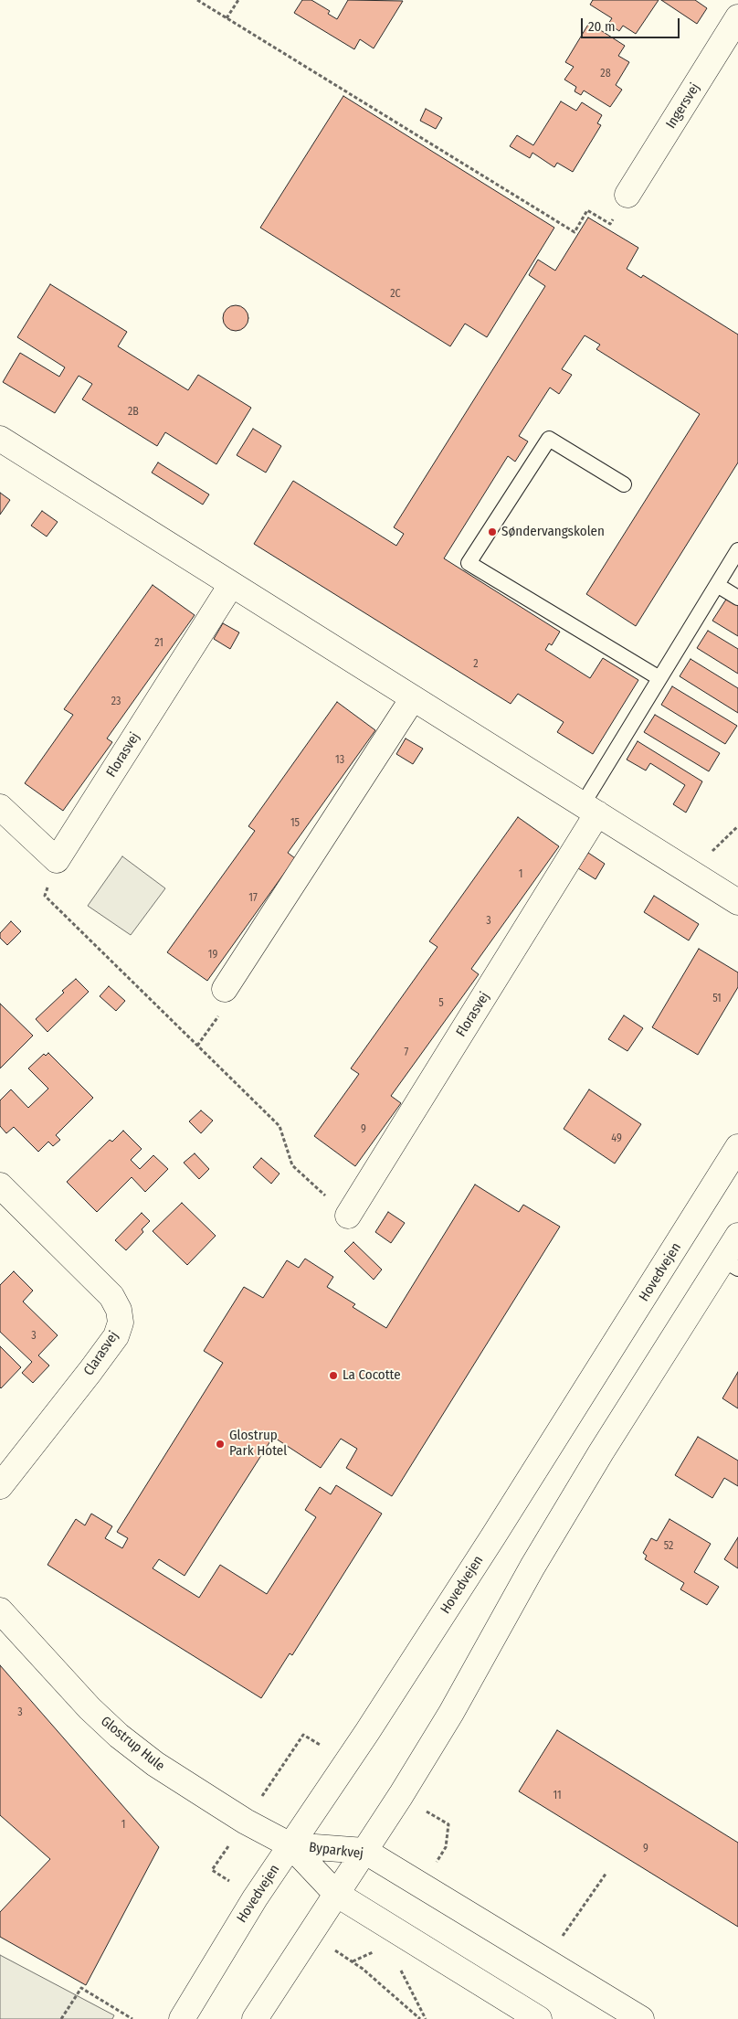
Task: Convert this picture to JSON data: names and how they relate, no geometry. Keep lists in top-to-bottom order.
{
  "streets": {
    "street": [
      "Ingersvej",
      "Florasvej",
      "Hovedvejen",
      "Clarasvej",
      "Glostrup Hule",
      "Byparkvej"
    ]
  },
  "crossings": [
    ["Hovedvejen", "Glostrup Hule"],
    ["Hovedvejen", "Byparkvej"],
    ["Glostrup Hule", "Byparkvej"]
  ],
  "places": ["Søndervangskolen", "La Cocotte", "Glostrup Park Hotel"],
  "house_numbers": [
    "28",
    "2C",
    "2B",
    "21",
    "2",
    "23",
    "13",
    "15",
    "1",
    "17",
    "3",
    "19",
    "51",
    "5",
    "7",
    "9",
    "49",
    "3",
    "52",
    "3",
    "11",
    "1",
    "9"
  ],
  "scale_bar": "20 m"
}
